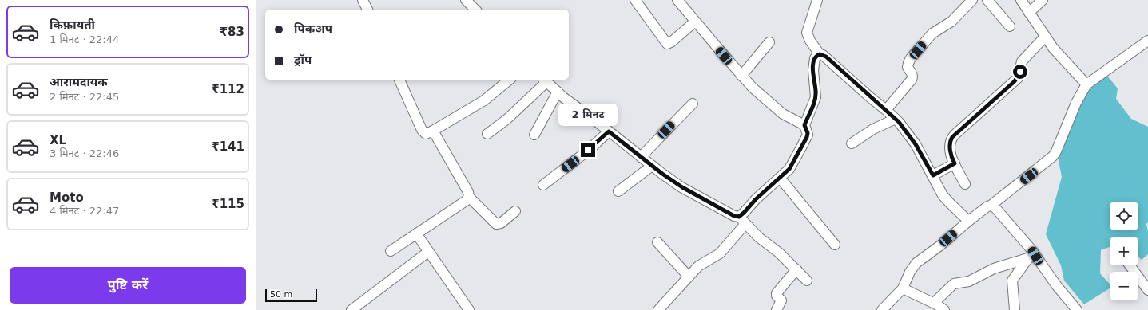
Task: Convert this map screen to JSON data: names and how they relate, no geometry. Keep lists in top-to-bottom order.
{
  "scale_bar": "50 m",
  "page": {
    "list": [
      {
        "name": "किफ़ायती",
        "note": "1 मिनट · 22:44",
        "value": "₹83"
      },
      {
        "name": "आरामदायक",
        "note": "2 मिनट · 22:45",
        "value": "₹112"
      },
      {
        "name": "XL",
        "note": "3 मिनट · 22:46",
        "value": "₹141"
      },
      {
        "name": "Moto",
        "note": "4 मिनट · 22:47",
        "value": "₹115"
      }
    ],
    "banner": ["पिकअप", "ड्रॉप"],
    "bubble": "2 मिनट",
    "map_buttons": ["+", "−"],
    "buttons": "पुष्टि करें",
    "scale": "50 m"
  }
}
